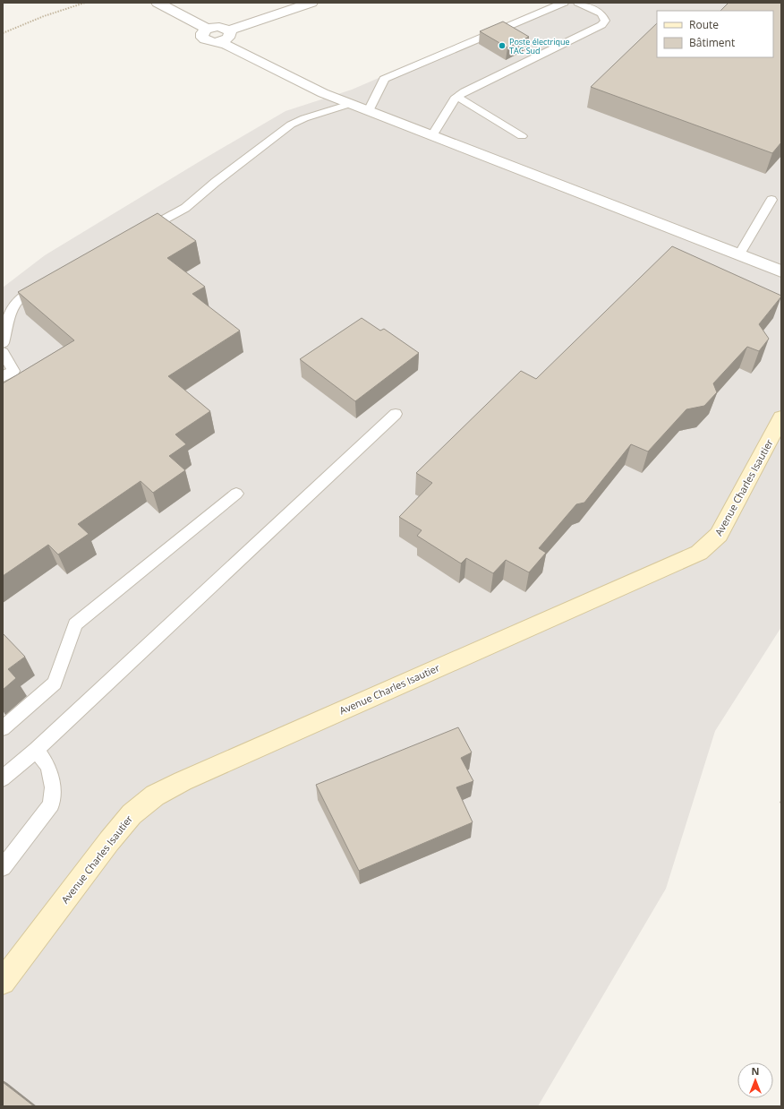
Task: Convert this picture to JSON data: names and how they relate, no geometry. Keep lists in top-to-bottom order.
{
  "streets": {
    "street": ["Avenue Charles Isautier"]
  },
  "places": ["Poste électrique TAC Sud"],
  "legend": ["Route", "Bâtiment"],
  "north": "top"
}
